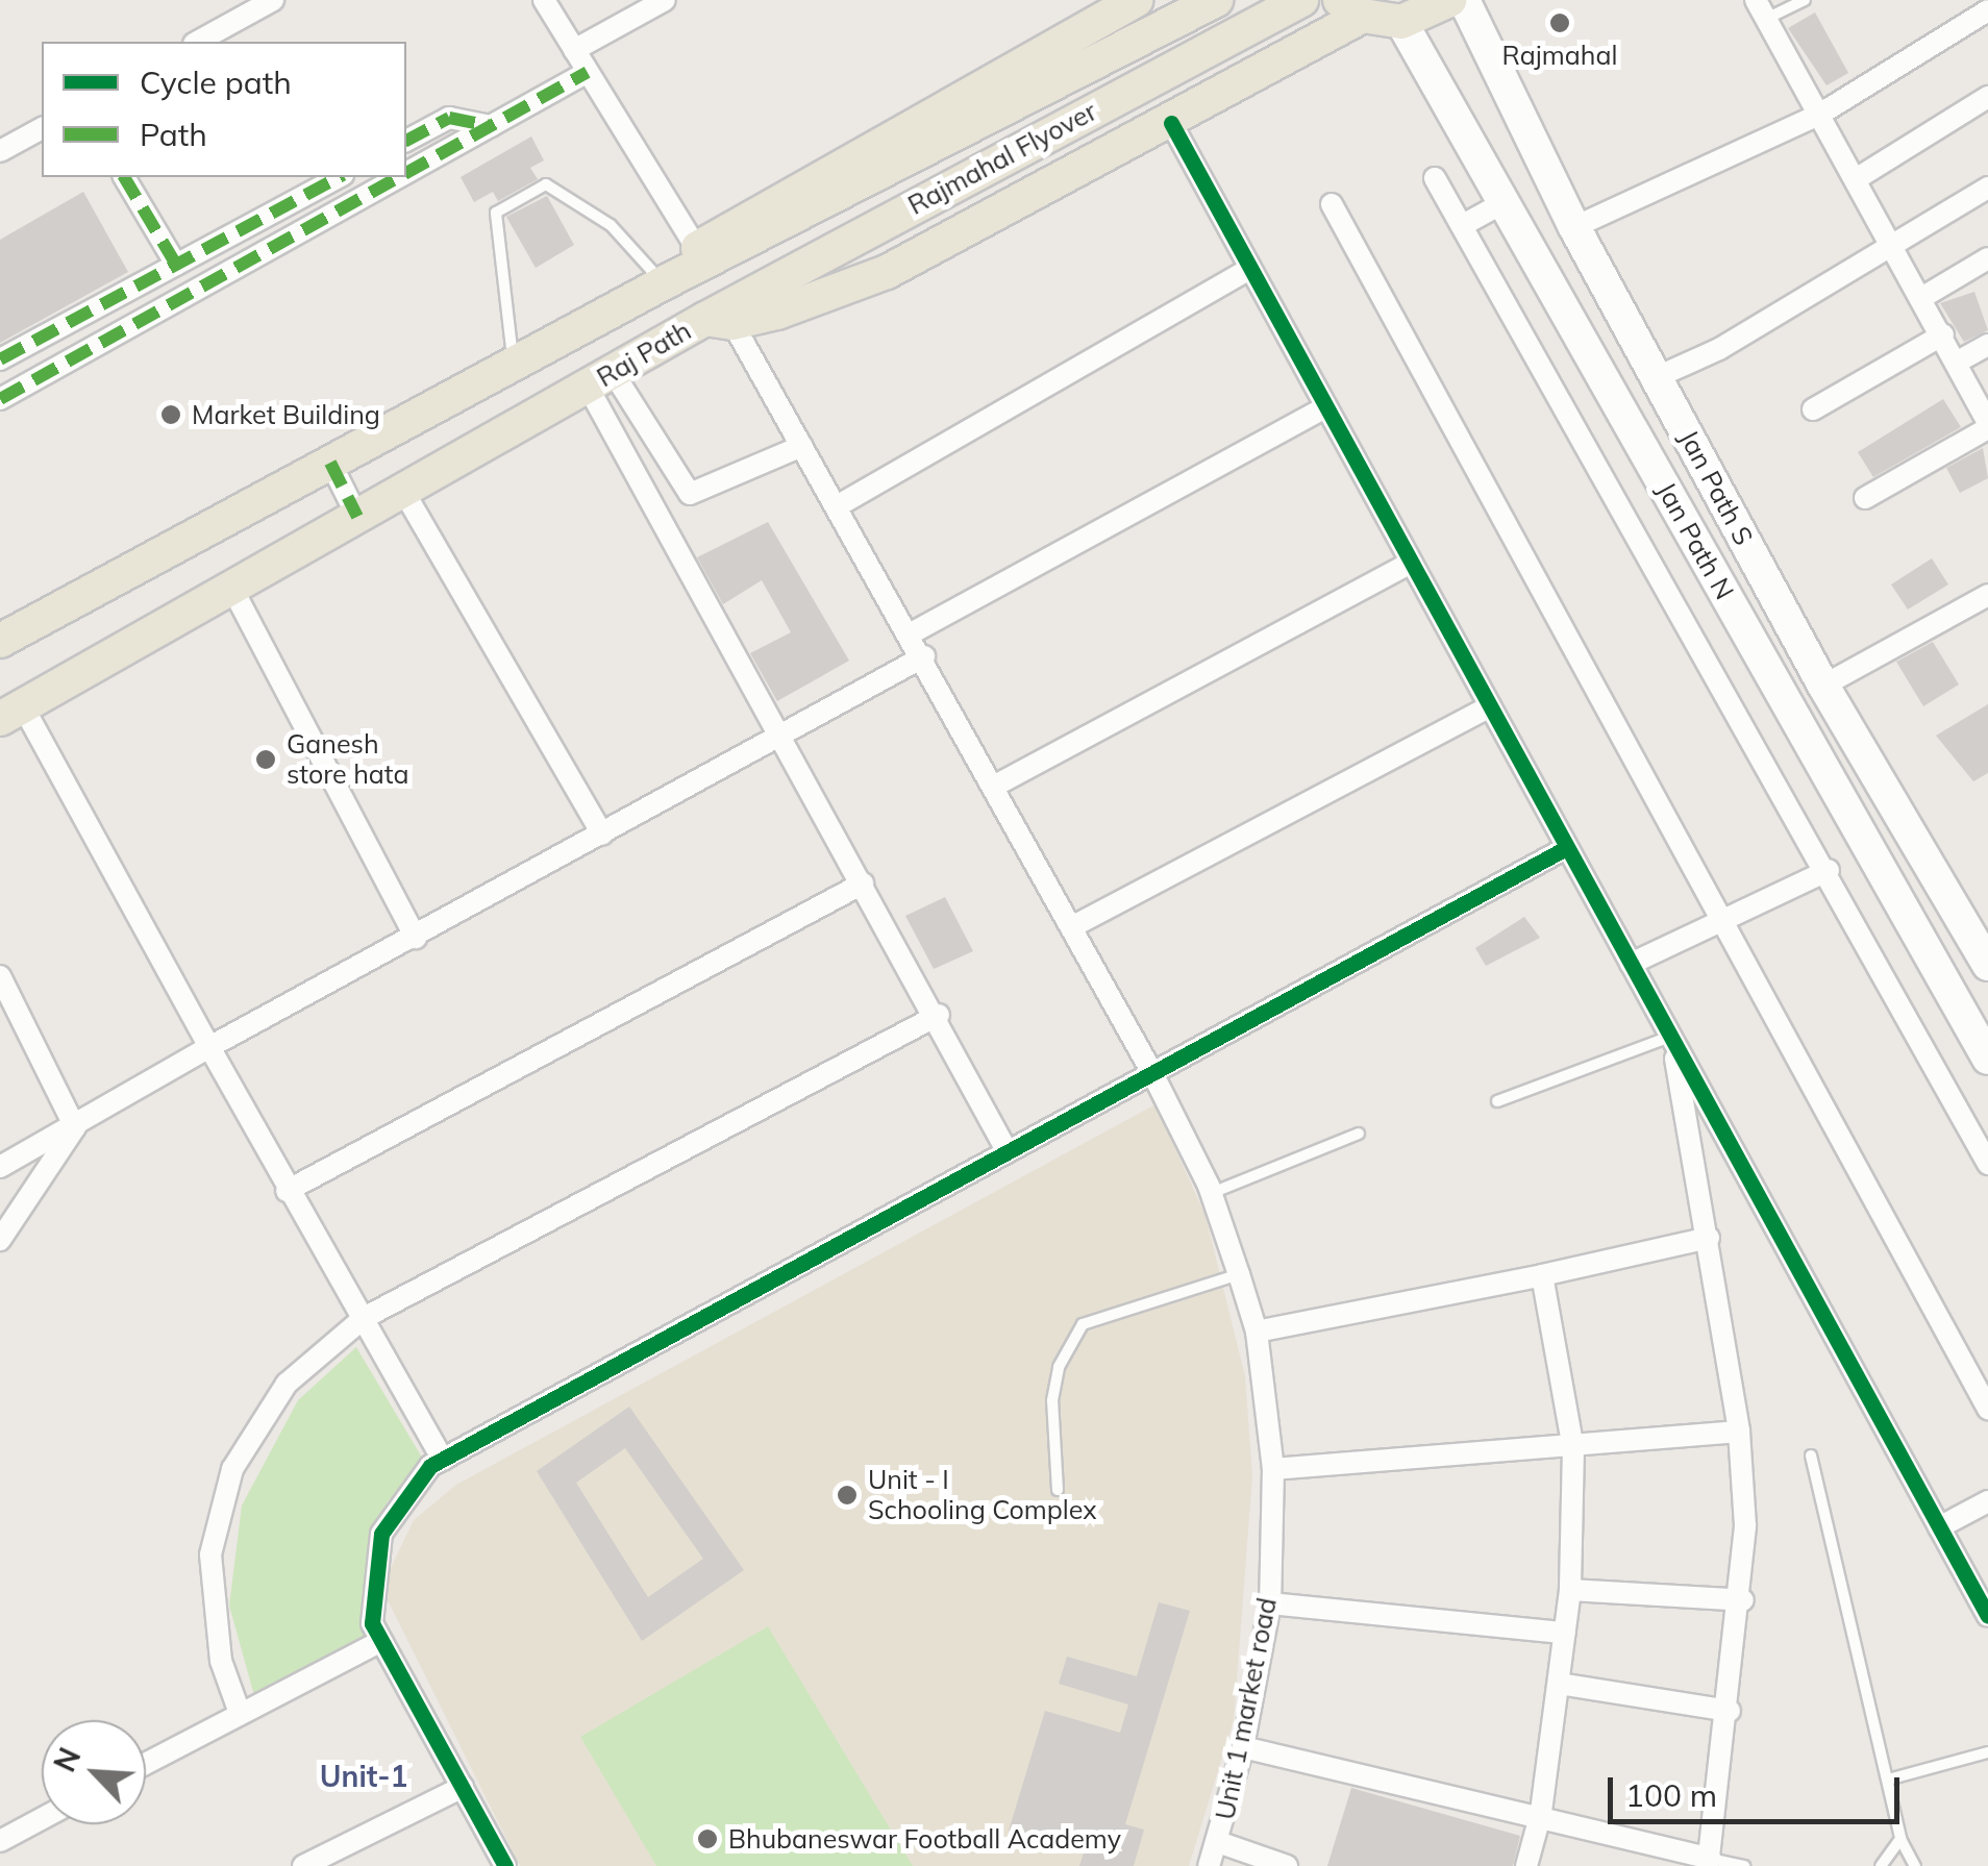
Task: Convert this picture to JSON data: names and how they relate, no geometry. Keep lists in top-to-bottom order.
{
  "streets": {
    "main road": [
      "Rajmahal Flyover",
      "Raj Path",
      "Jan Path S",
      "Jan Path N"
    ],
    "street": ["Unit 1 market road"]
  },
  "crossings": [
    ["Rajmahal Flyover", "Raj Path"],
    ["Rajmahal Flyover", "Unit 1 market road"],
    ["Raj Path", "Jan Path N"],
    ["Raj Path", "Unit 1 market road"]
  ],
  "districts": ["Unit-1"],
  "places": [
    "Rajmahal",
    "Market Building",
    "Ganesh store hata",
    "Unit - I Schooling Complex",
    "Bhubaneswar Football Academy"
  ],
  "legend": ["Cycle path", "Path"],
  "scale_bar": "100 m",
  "north": "top left"
}
